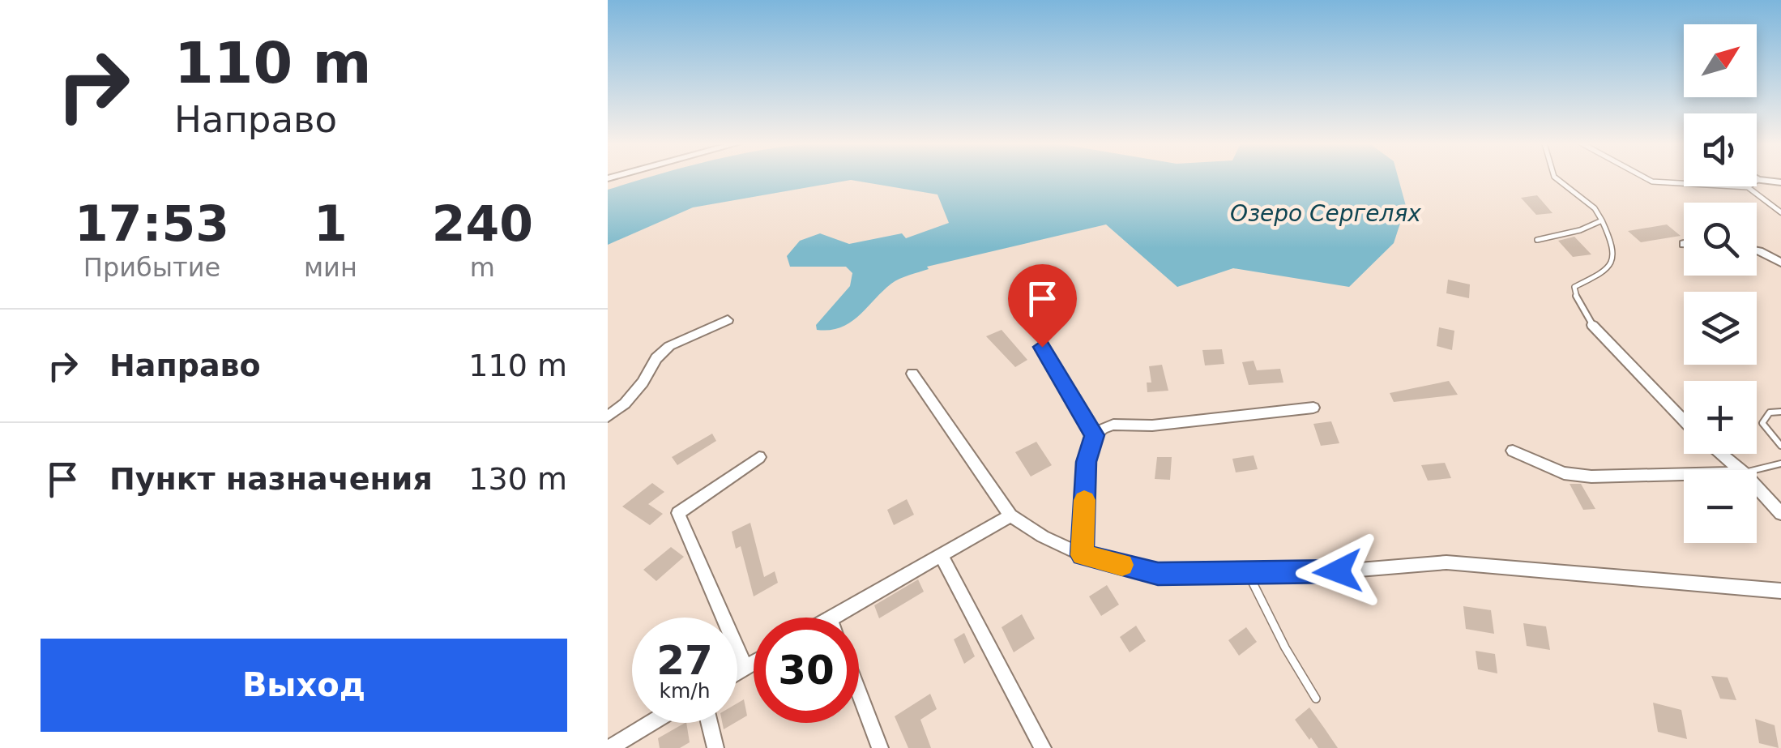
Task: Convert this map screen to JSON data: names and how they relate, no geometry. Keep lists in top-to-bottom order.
{
  "water": ["Озеро Сергелях"],
  "north": "top right",
  "page": {
    "turn": ["110 m", "Направо"],
    "map_buttons": ["+", "−"],
    "eta": [
      "17:53",
      "Прибытие",
      "1",
      "мин",
      "240",
      "m"
    ],
    "list": [
      {
        "name": "Направо",
        "value": "110 m"
      },
      {
        "name": "Пункт назначения",
        "value": "130 m"
      }
    ],
    "speed": "27 km/h",
    "limit": "30",
    "buttons": "Выход"
  }
}
